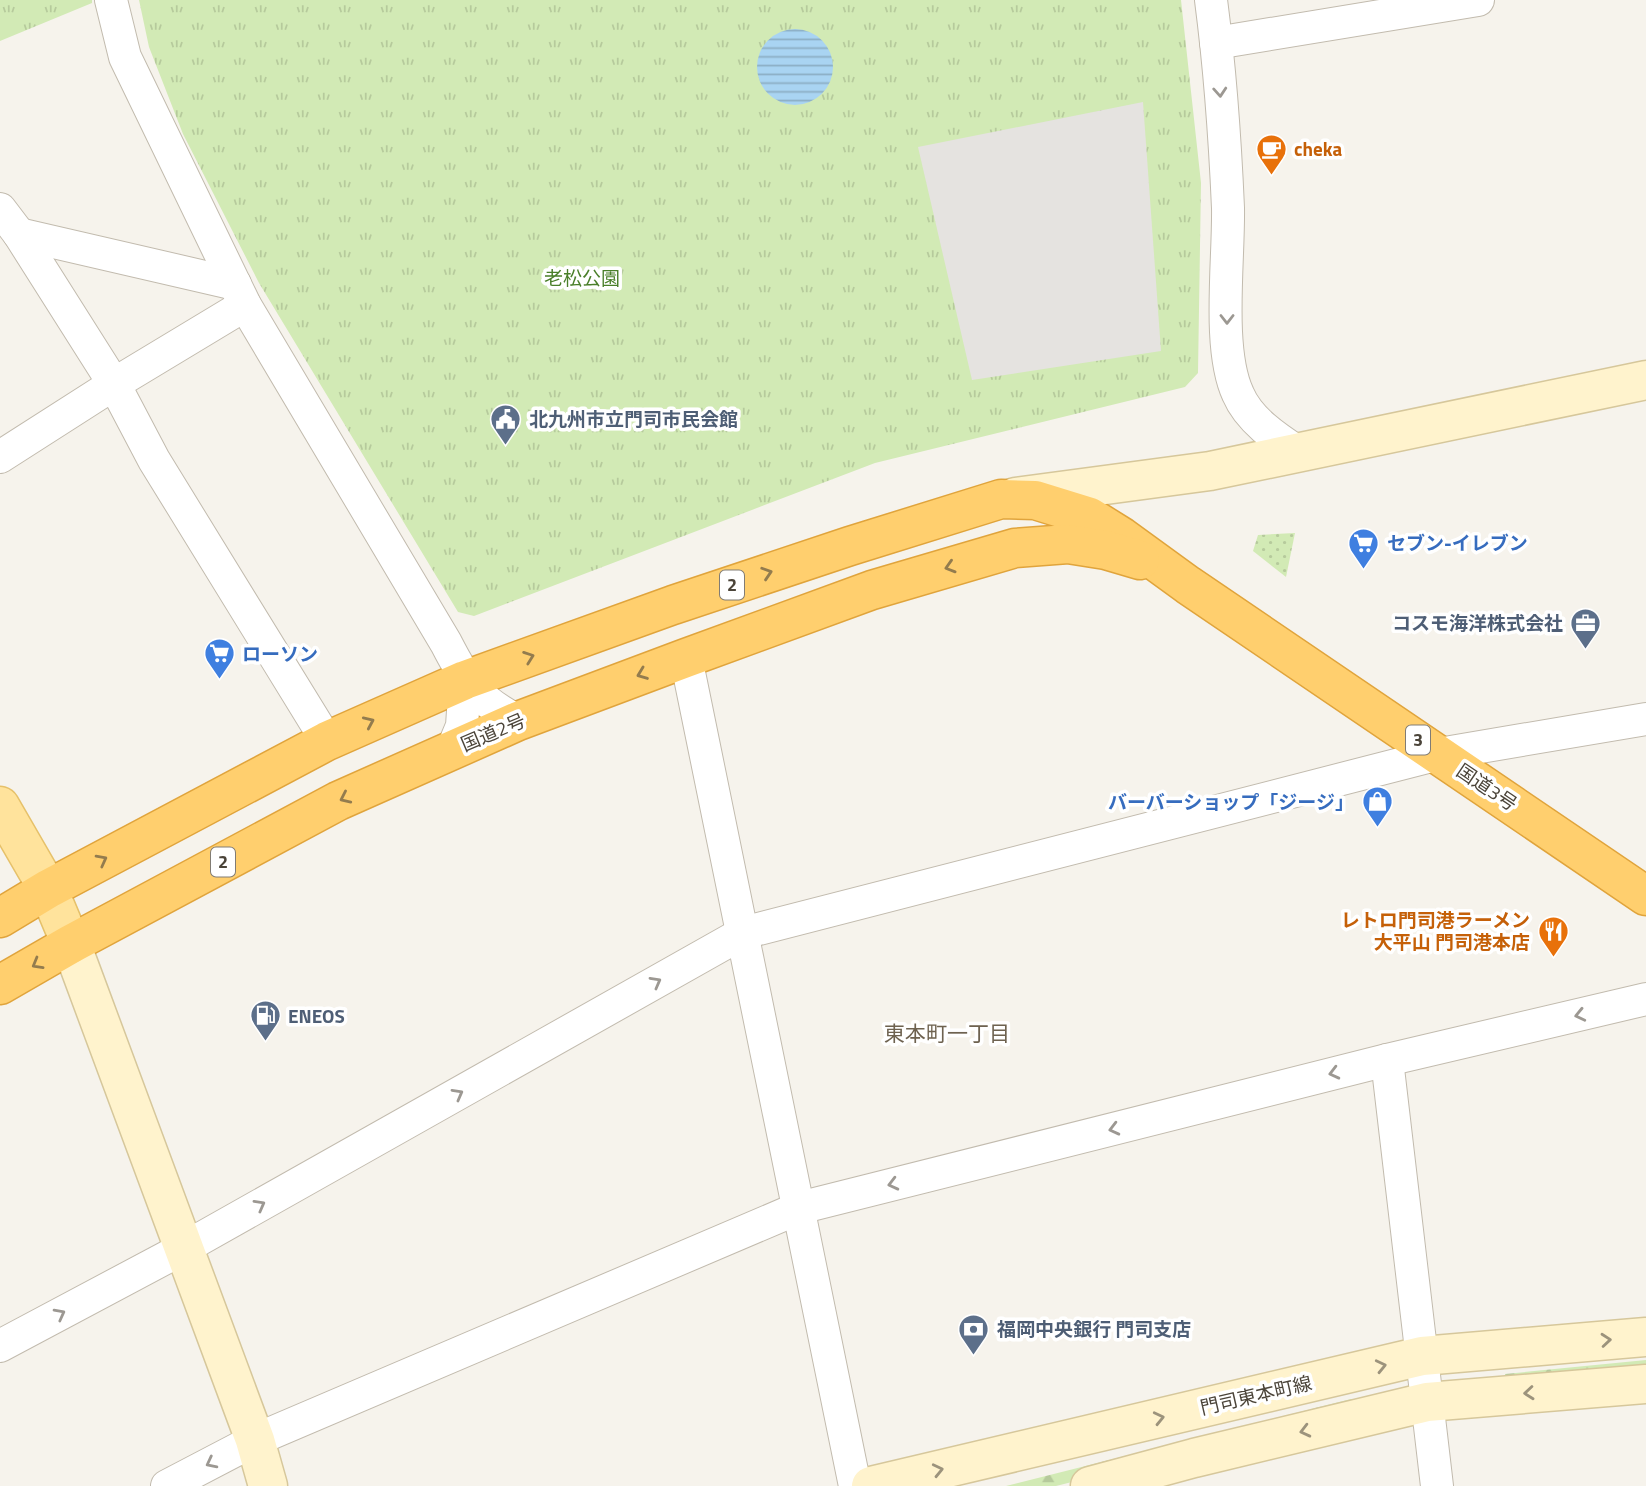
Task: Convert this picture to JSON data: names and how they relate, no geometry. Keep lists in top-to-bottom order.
{
  "streets": {
    "highway": [
      "2",
      "国道2号",
      "3",
      "国道3号"
    ],
    "street": ["門司東本町線"]
  },
  "crossings": [
    ["2", "国道3号"],
    ["国道2号", "国道3号"]
  ],
  "districts": ["東本町一丁目"],
  "parks": ["老松公園"],
  "places": {
    "cafe": ["cheka"],
    "public building": ["北九州市立門司市民会館"],
    "supermarket": ["セブン-イレブン", "ローソン"],
    "office": ["コスモ海洋株式会社"],
    "shop": ["バーバーショップ「ジージ」"],
    "restaurant": ["レトロ門司港ラーメン 大平山 門司港本店"],
    "fuel station": ["ENEOS"],
    "bank": ["福岡中央銀行 門司支店"]
  }
}
